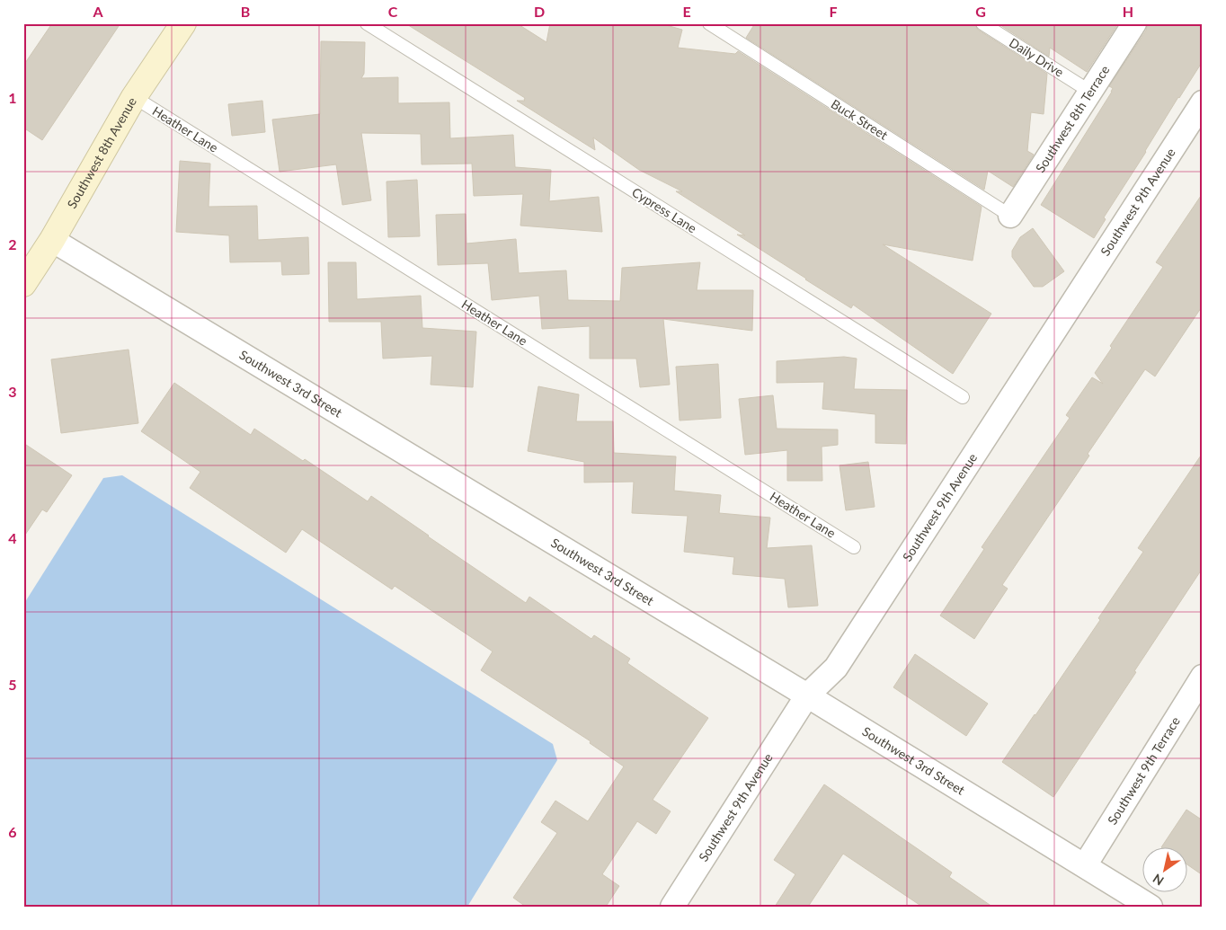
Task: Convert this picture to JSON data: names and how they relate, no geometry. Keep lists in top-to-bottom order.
{
  "streets": {
    "street": [
      "Southwest 8th Terrace",
      "Southwest 8th Avenue",
      "Southwest 9th Avenue",
      "Southwest 3rd Street",
      "Southwest 9th Terrace"
    ],
    "lane": [
      "Daily Drive",
      "Buck Street",
      "Heather Lane",
      "Cypress Lane"
    ]
  },
  "crossings": [
    ["Daily Drive", "Southwest 8th Terrace"],
    ["Buck Street", "Southwest 8th Terrace"],
    ["Heather Lane", "Southwest 8th Avenue"],
    ["Southwest 8th Avenue", "Southwest 3rd Street"],
    ["Southwest 9th Avenue", "Southwest 3rd Street"],
    ["Southwest 3rd Street", "Southwest 9th Terrace"]
  ],
  "north": "bottom left",
  "grid": {
    "columns": [
      "A",
      "B",
      "C",
      "D",
      "E",
      "F",
      "G",
      "H"
    ],
    "rows": [
      "1",
      "2",
      "3",
      "4",
      "5",
      "6"
    ]
  }
}
